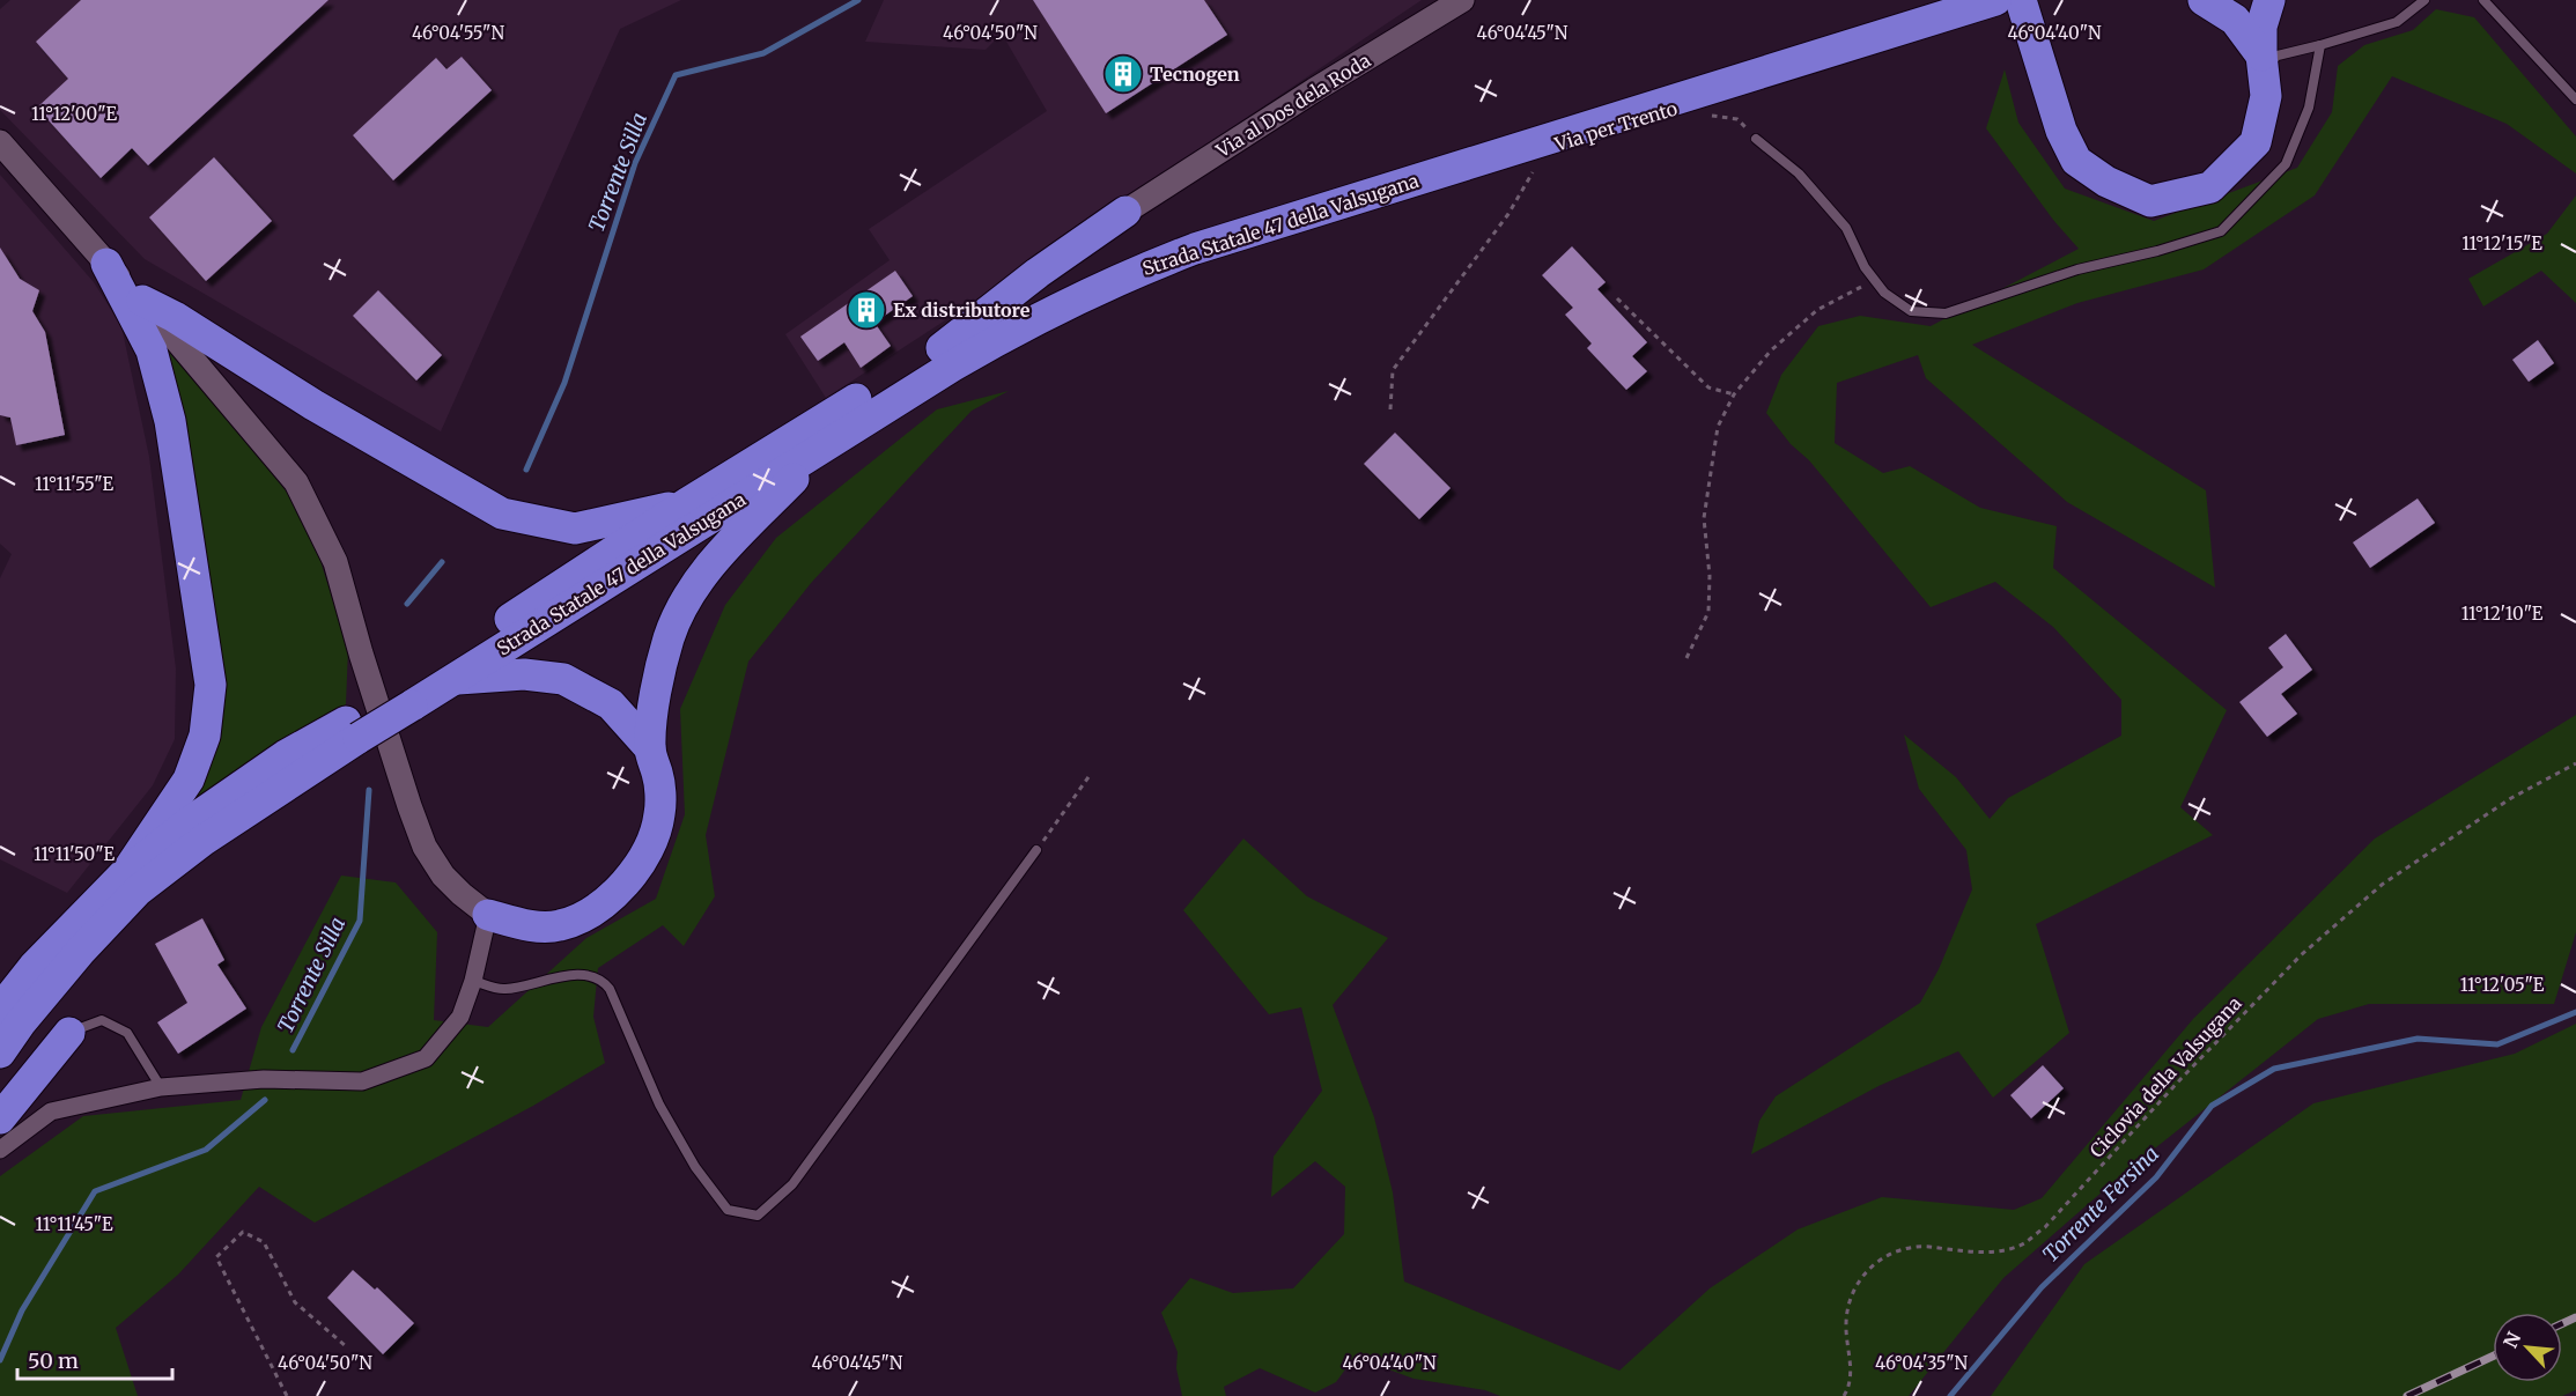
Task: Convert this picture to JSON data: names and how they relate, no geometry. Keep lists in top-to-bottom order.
{
  "streets": {
    "highway": ["Strada Statale 47 della Valsugana"],
    "main road": ["Via al Dos dela Roda"],
    "path": ["Via per Trento", "Ciclovia della Valsugana"]
  },
  "water": ["Torrente Silla", "Torrente Fersina"],
  "places": {
    "building": ["Tecnogen", "Ex distributore"]
  },
  "scale_bar": "50 m",
  "north": "top left",
  "coordinates": [
    "46°04'55\"N",
    "46°04'50\"N",
    "46°04'45\"N",
    "46°04'40\"N",
    "11°12'00\"E",
    "11°12'15\"E",
    "11°11'55\"E",
    "11°12'10\"E",
    "11°11'50\"E",
    "11°12'05\"E",
    "11°11'45\"E",
    "46°04'35\"N"
  ]
}
